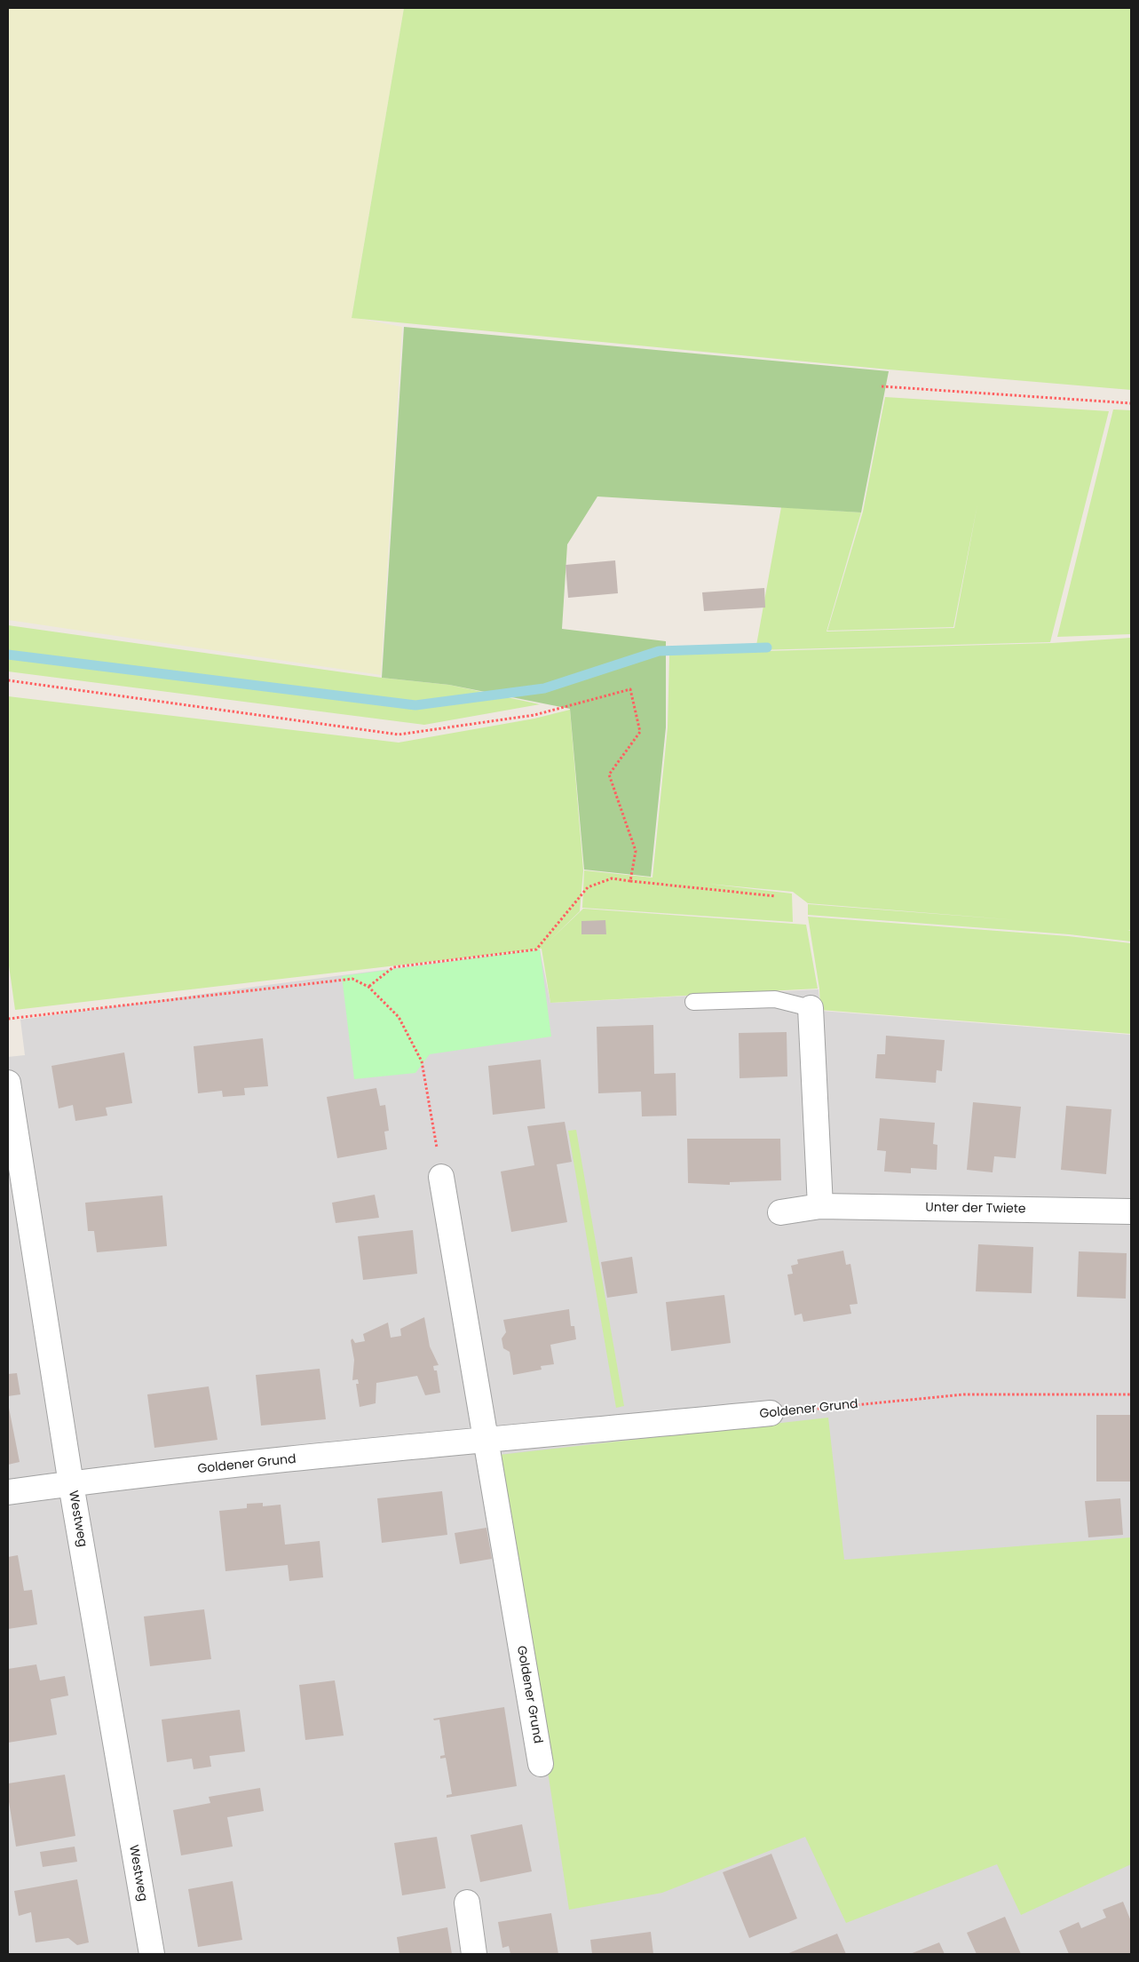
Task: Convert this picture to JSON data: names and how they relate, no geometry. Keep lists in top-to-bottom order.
{
  "streets": {
    "street": ["Unter der Twiete", "Goldener Grund", "Westweg"]
  },
  "crossings": [
    ["Goldener Grund", "Westweg"]
  ]
}
